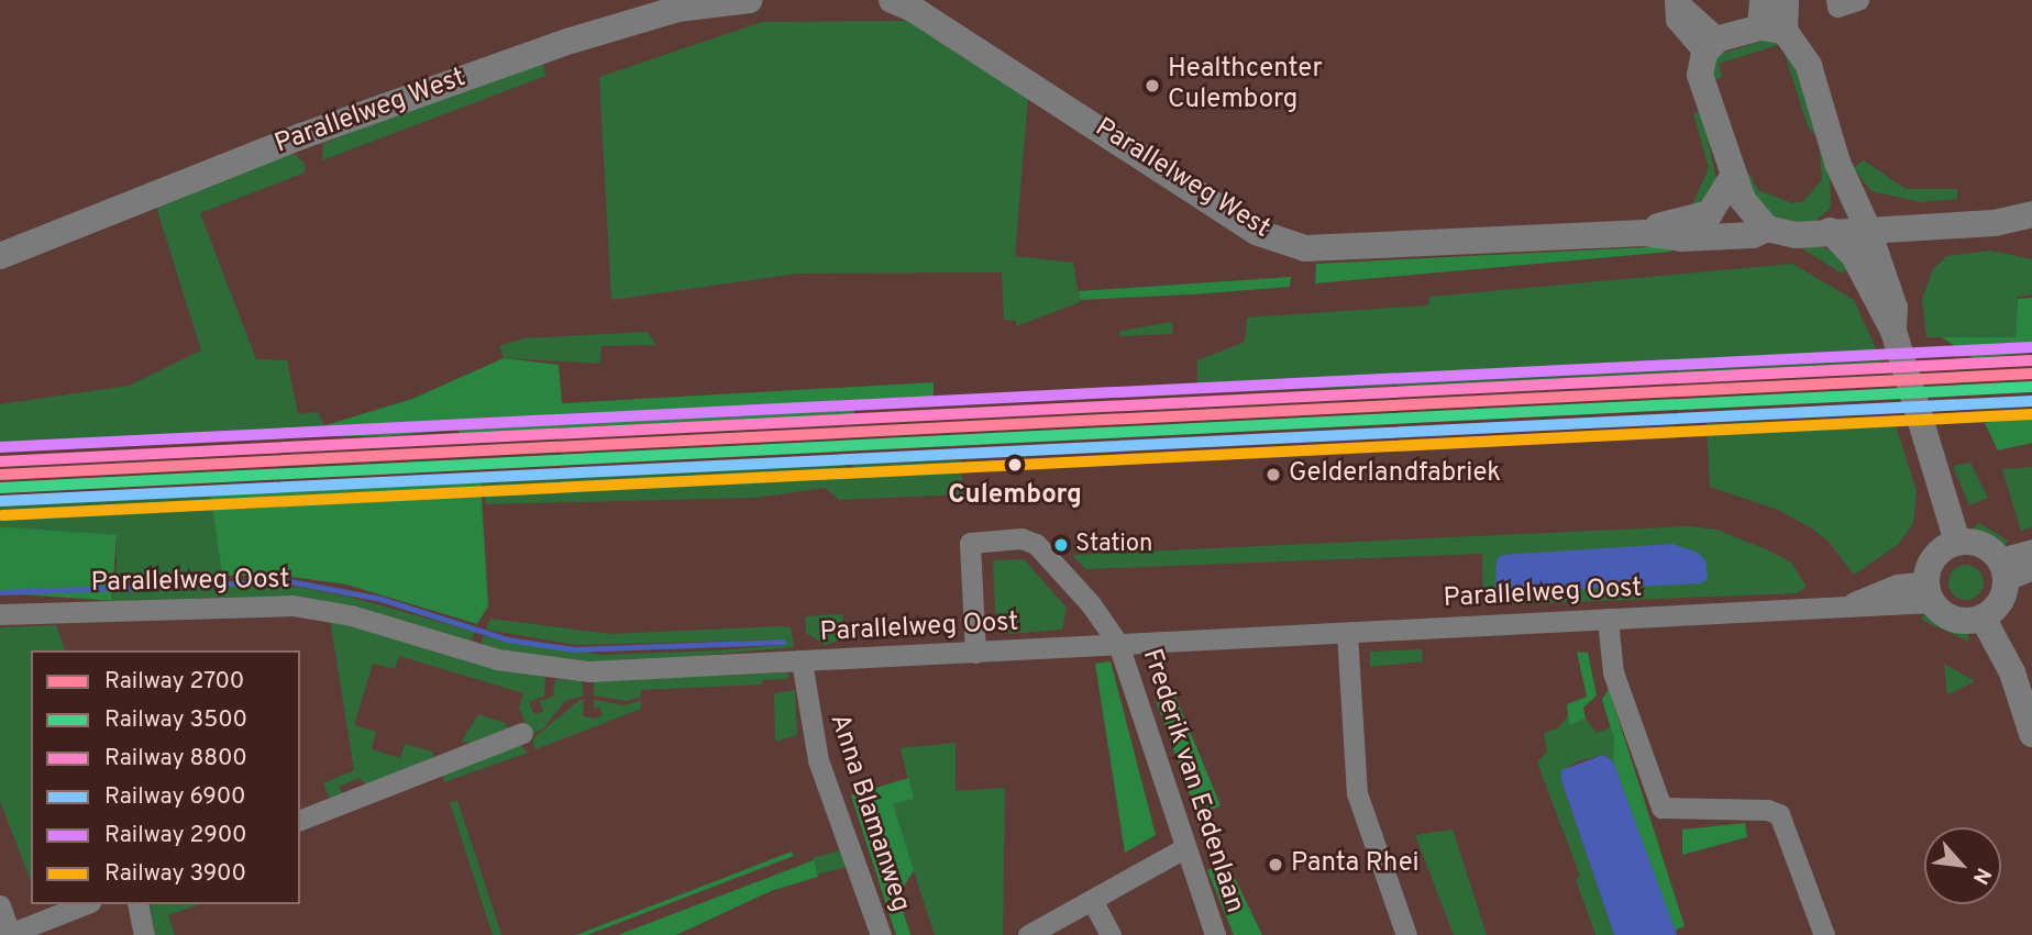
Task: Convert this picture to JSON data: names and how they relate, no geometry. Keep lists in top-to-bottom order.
{
  "streets": {
    "street": [
      "Parallelweg West",
      "Parallelweg Oost",
      "Frederik van Eedenlaan",
      "Anna Blamanweg"
    ]
  },
  "crossings": [
    ["Parallelweg Oost", "Frederik van Eedenlaan"],
    ["Parallelweg Oost", "Anna Blamanweg"]
  ],
  "places": [
    "Healthcenter Culemborg",
    "Culemborg",
    "Gelderlandfabriek",
    "Station",
    "Panta Rhei"
  ],
  "lines": [
    "rail line 2900",
    "rail line 8800",
    "rail line 2700",
    "rail line 3500",
    "rail line 6900",
    "rail line 3900"
  ],
  "legend": [
    "Railway 2700",
    "Railway 3500",
    "Railway 8800",
    "Railway 6900",
    "Railway 2900",
    "Railway 3900"
  ],
  "north": "bottom right"
}
